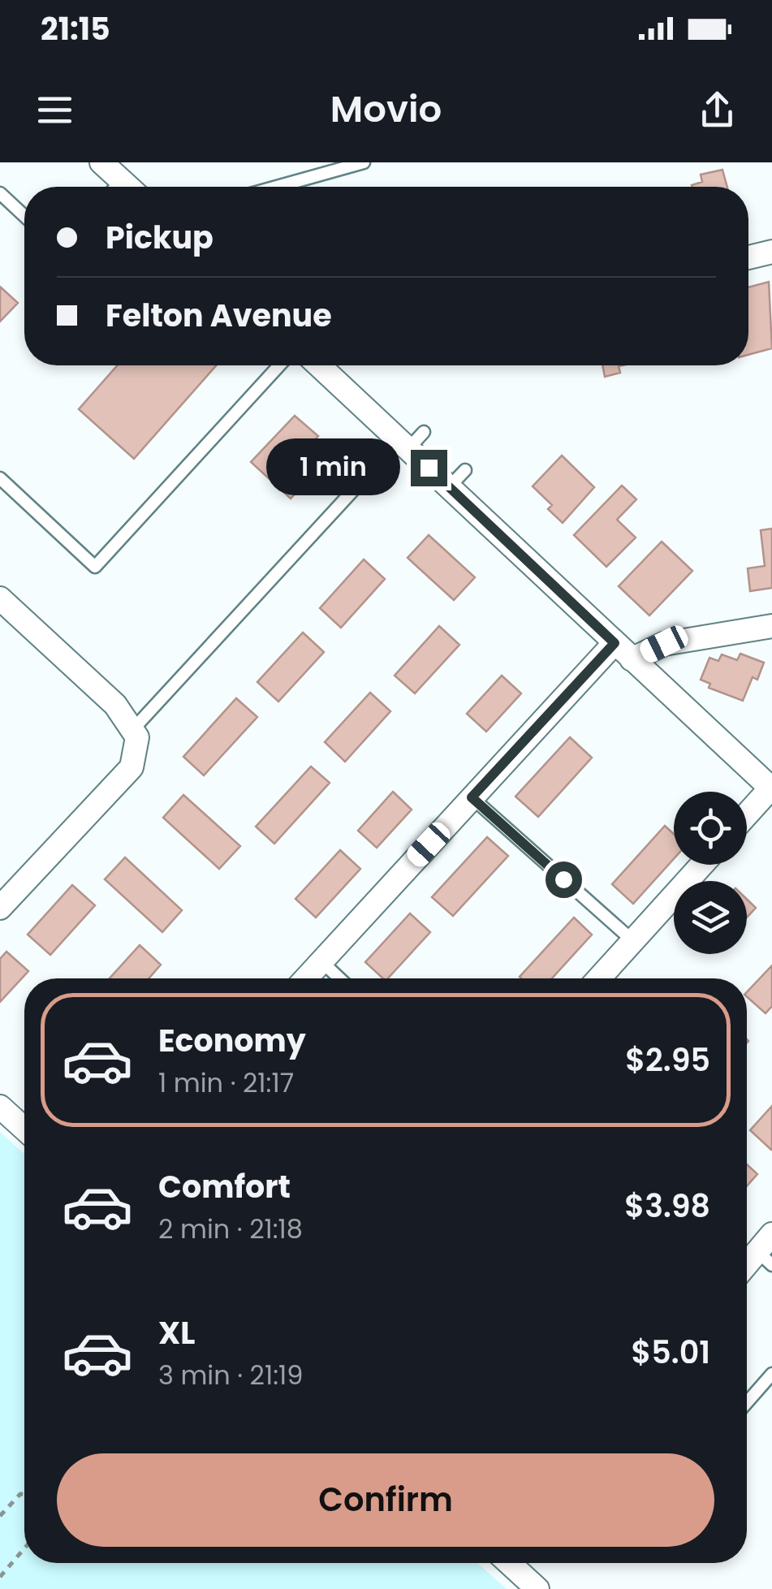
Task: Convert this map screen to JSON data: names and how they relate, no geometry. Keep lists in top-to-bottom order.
{
  "page": {
    "status": "21:15",
    "header": "Movio",
    "banner": ["Pickup", "Felton Avenue"],
    "bubble": "1 min",
    "list": [
      {
        "name": "Economy",
        "note": "1 min · 21:17",
        "value": "$2.95"
      },
      {
        "name": "Comfort",
        "note": "2 min · 21:18",
        "value": "$3.98"
      },
      {
        "name": "XL",
        "note": "3 min · 21:19",
        "value": "$5.01"
      }
    ],
    "buttons": "Confirm"
  }
}
